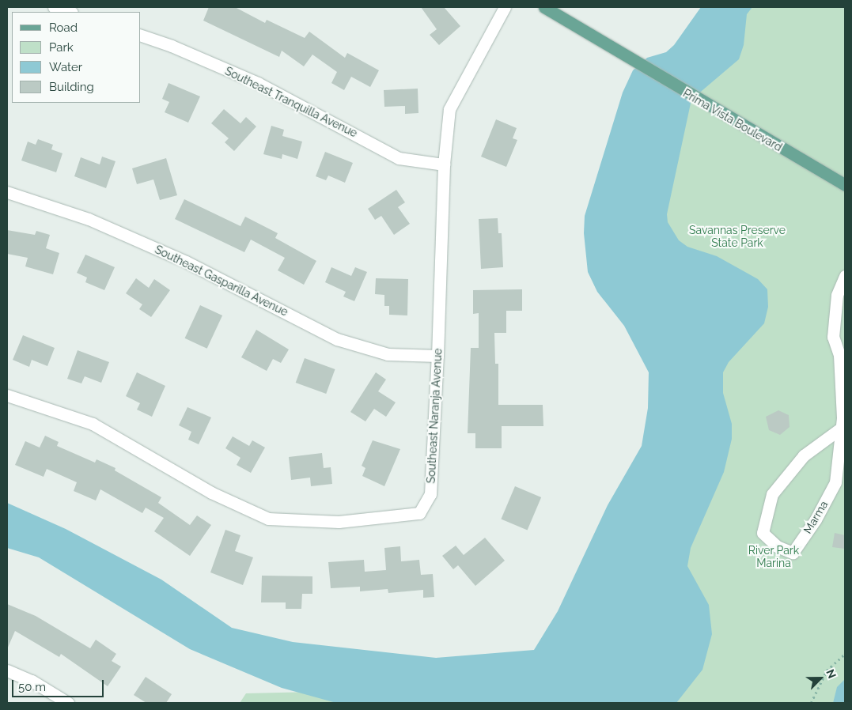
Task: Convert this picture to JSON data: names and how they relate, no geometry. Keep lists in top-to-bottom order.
{
  "streets": {
    "main road": ["Prima Vista Boulevard"],
    "street": [
      "Southeast Tranquilla Avenue",
      "Southeast Gasparilla Avenue",
      "Southeast Naranja Avenue",
      "Marma"
    ]
  },
  "crossings": [
    ["Southeast Tranquilla Avenue", "Southeast Naranja Avenue"],
    ["Southeast Gasparilla Avenue", "Southeast Naranja Avenue"]
  ],
  "parks": ["Savannas Preserve State Park", "River Park Marina"],
  "legend": [
    "Road",
    "Park",
    "Water",
    "Building"
  ],
  "scale_bar": "50 m",
  "north": "top right"
}
